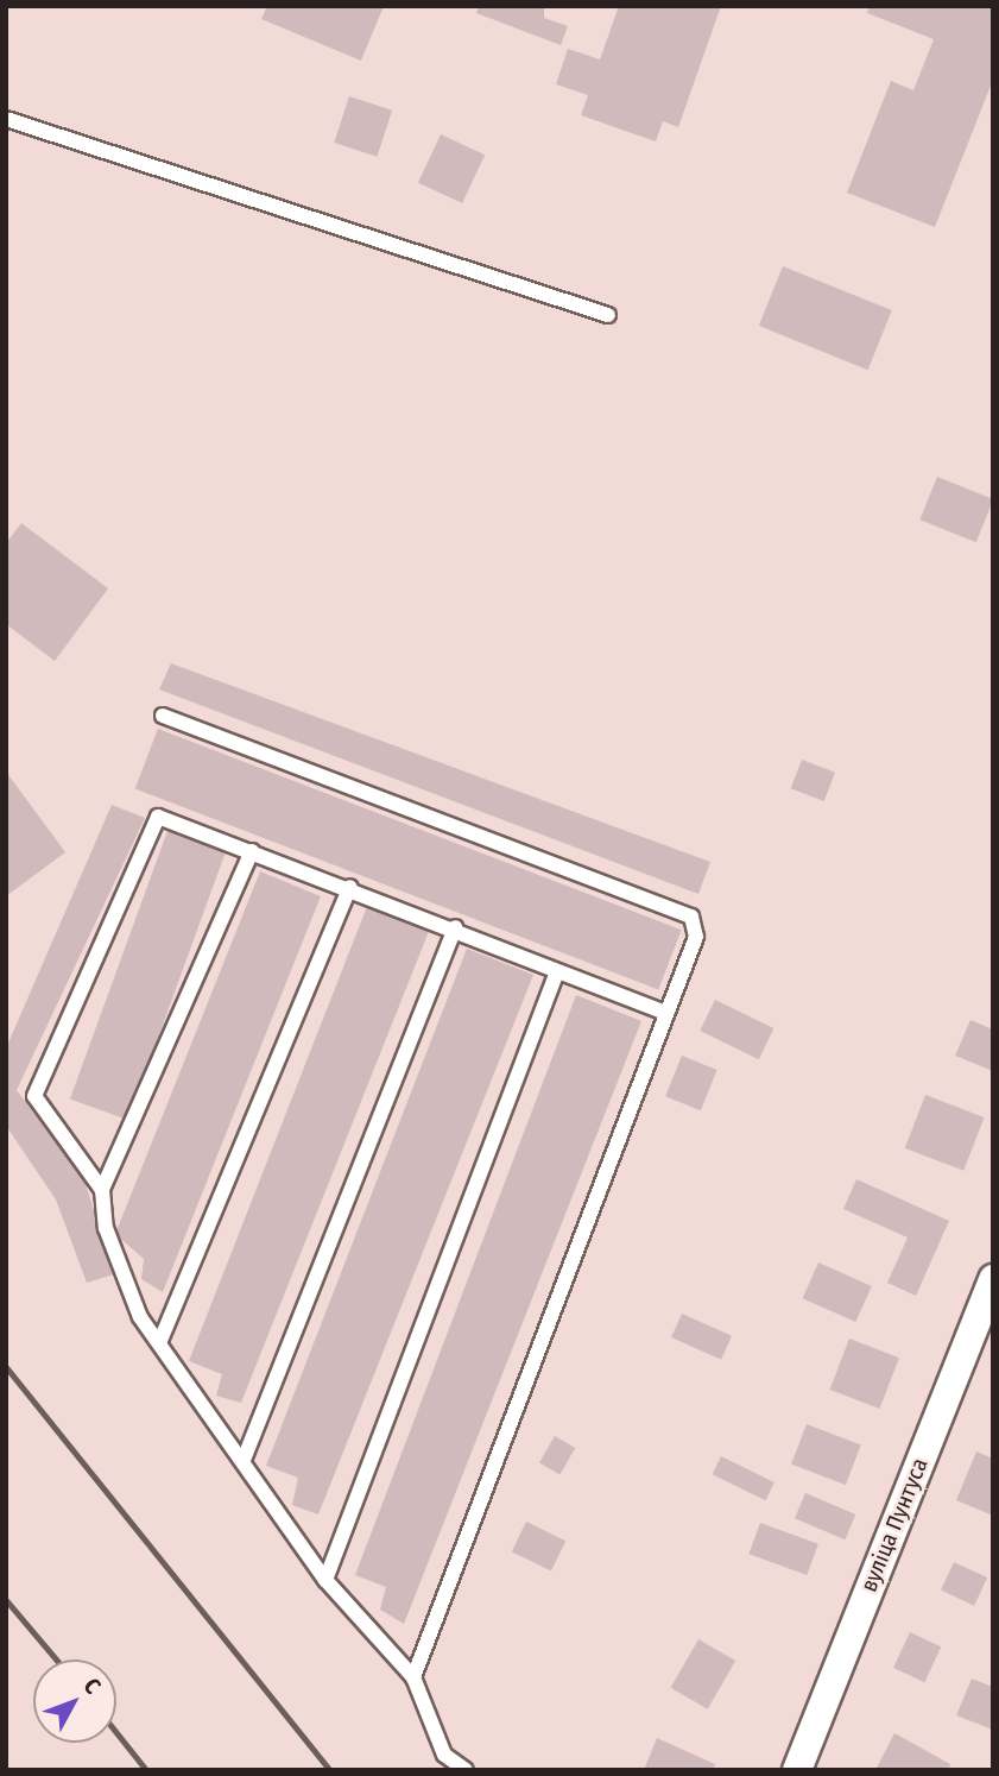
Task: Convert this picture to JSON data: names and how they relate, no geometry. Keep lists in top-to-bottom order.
{
  "streets": {
    "street": ["вуліца Пунтуса"]
  },
  "north": "top right"
}
